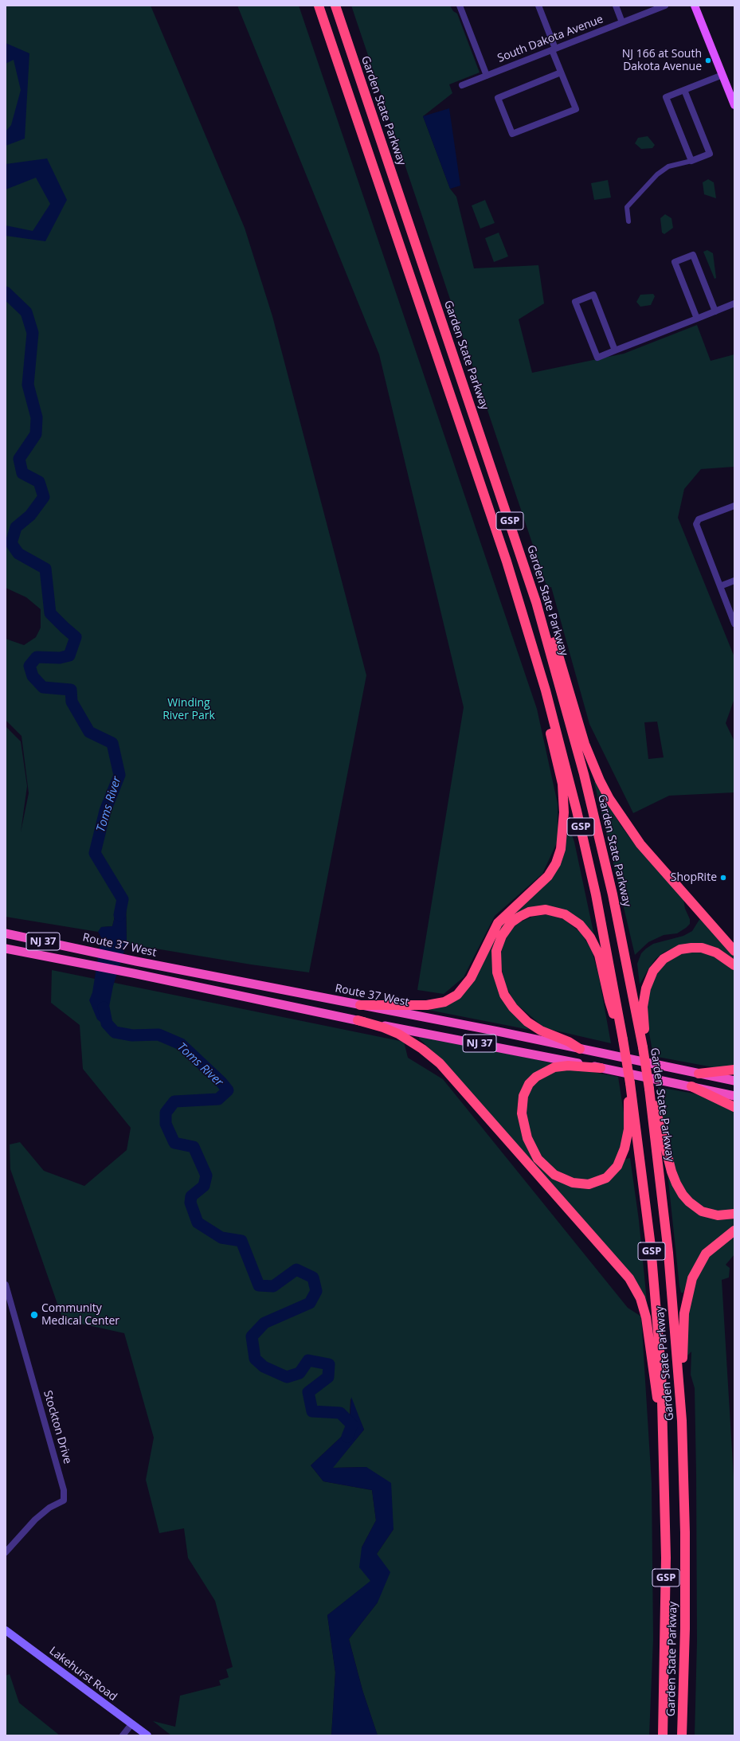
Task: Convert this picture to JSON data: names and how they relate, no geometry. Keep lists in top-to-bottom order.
{
  "streets": {
    "highway": [
      "Garden State Parkway",
      "GSP",
      "NJ 37",
      "Route 37 West"
    ],
    "main road": ["Lakehurst Road"],
    "street": ["South Dakota Avenue", "Stockton Drive"]
  },
  "water": ["Toms River"],
  "parks": ["Winding River Park"],
  "places": ["NJ 166 at South Dakota Avenue", "ShopRite", "Community Medical Center"]
}
